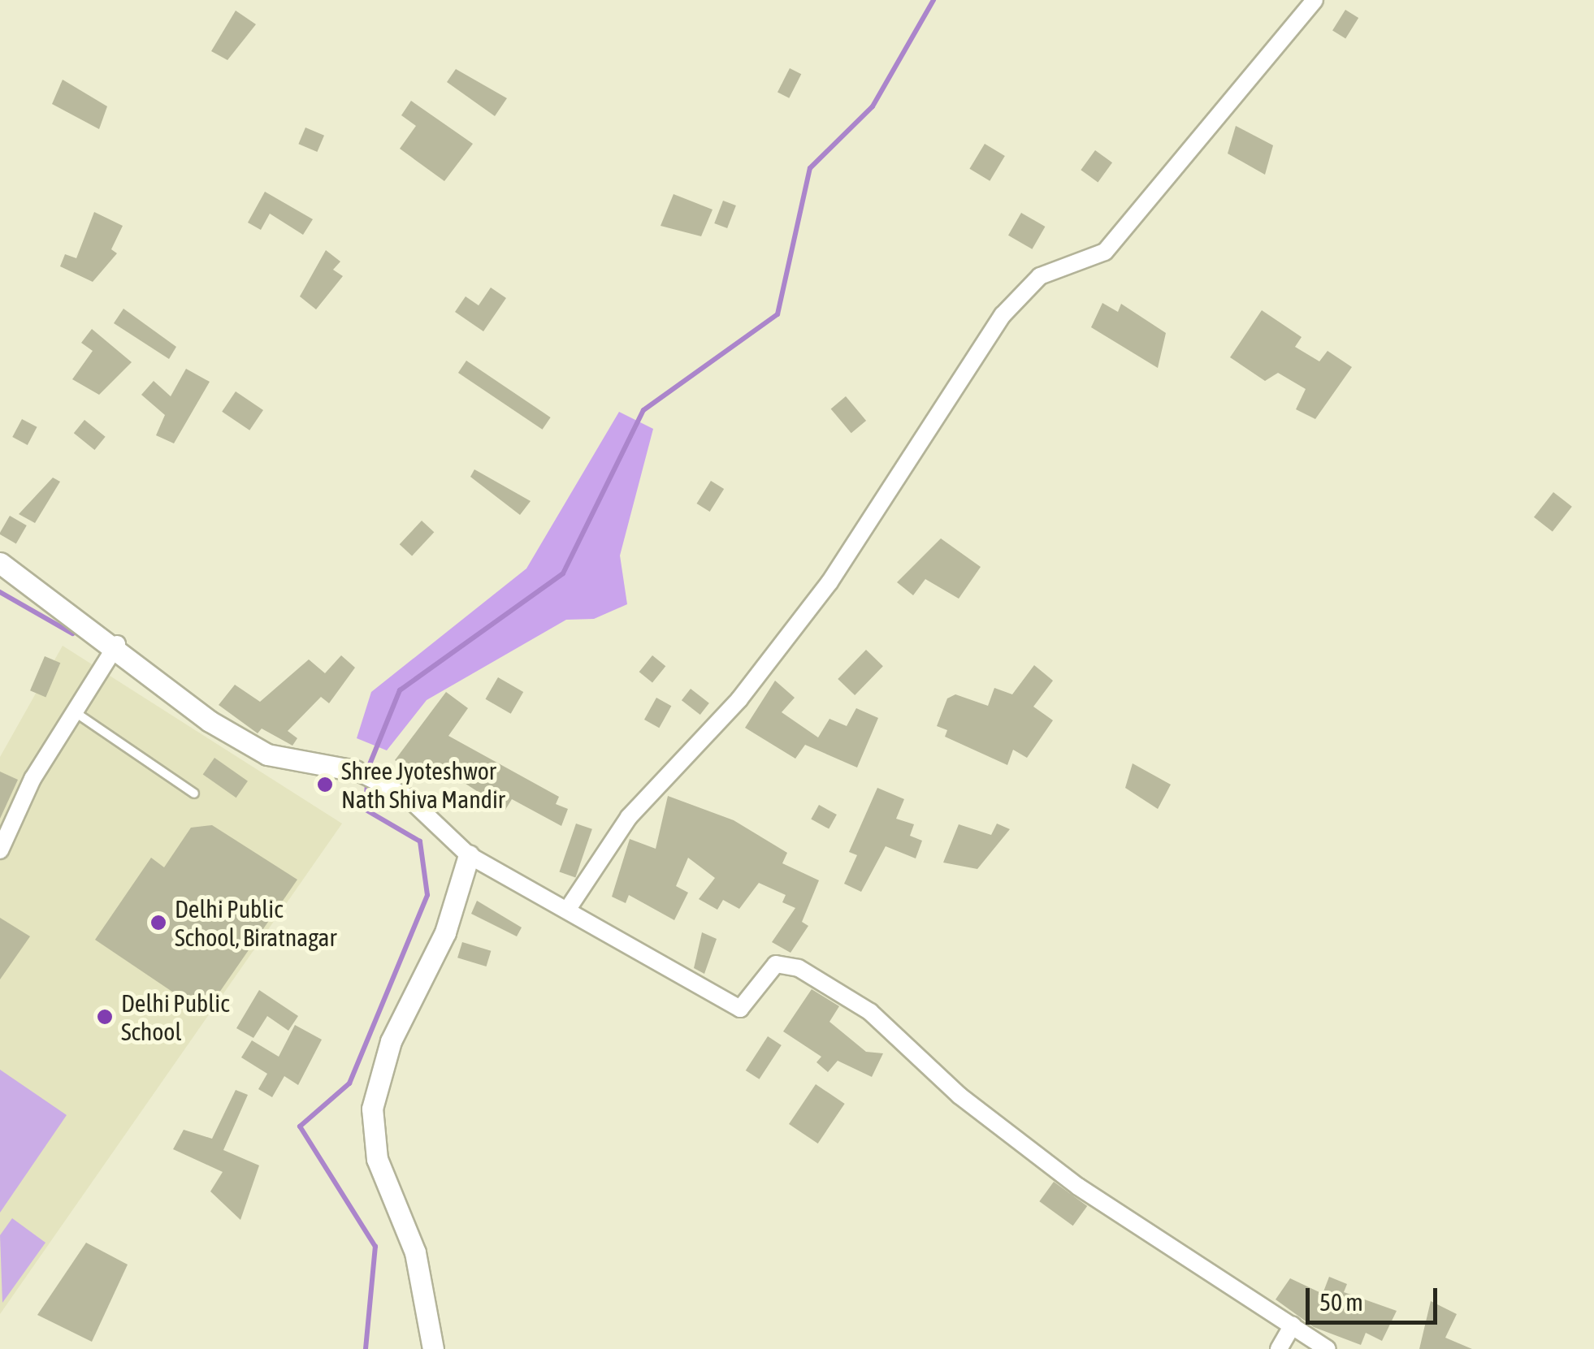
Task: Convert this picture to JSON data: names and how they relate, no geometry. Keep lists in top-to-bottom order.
{
  "places": ["Shree Jyoteshwor Nath Shiva Mandir", "Delhi Public School, Biratnagar", "Delhi Public School"],
  "scale_bar": "50 m"
}
